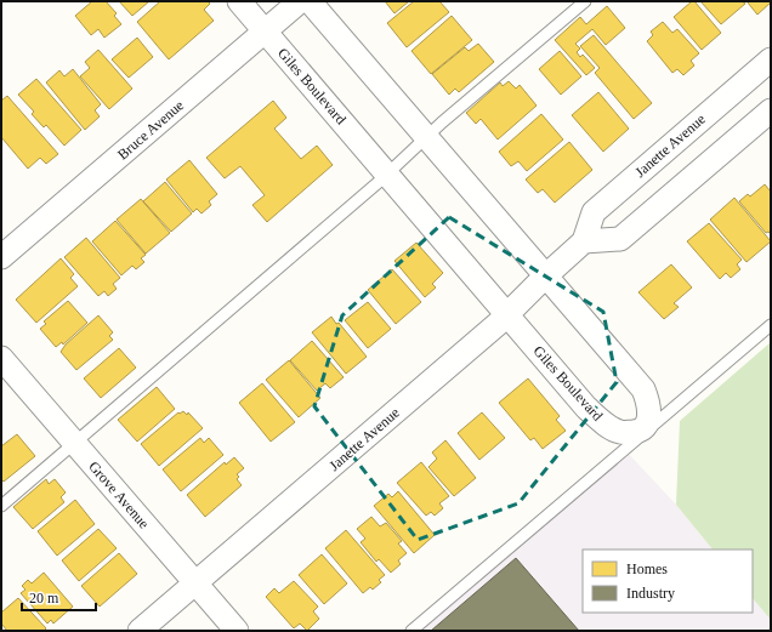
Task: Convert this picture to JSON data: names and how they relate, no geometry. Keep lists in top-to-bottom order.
{
  "streets": {
    "street": [
      "Giles Boulevard",
      "Bruce Avenue",
      "Janette Avenue",
      "Grove Avenue"
    ]
  },
  "crossings": [
    ["Giles Boulevard", "Bruce Avenue"],
    ["Giles Boulevard", "Janette Avenue"],
    ["Janette Avenue", "Grove Avenue"]
  ],
  "legend": ["Homes", "Industry"],
  "scale_bar": "20 m"
}
